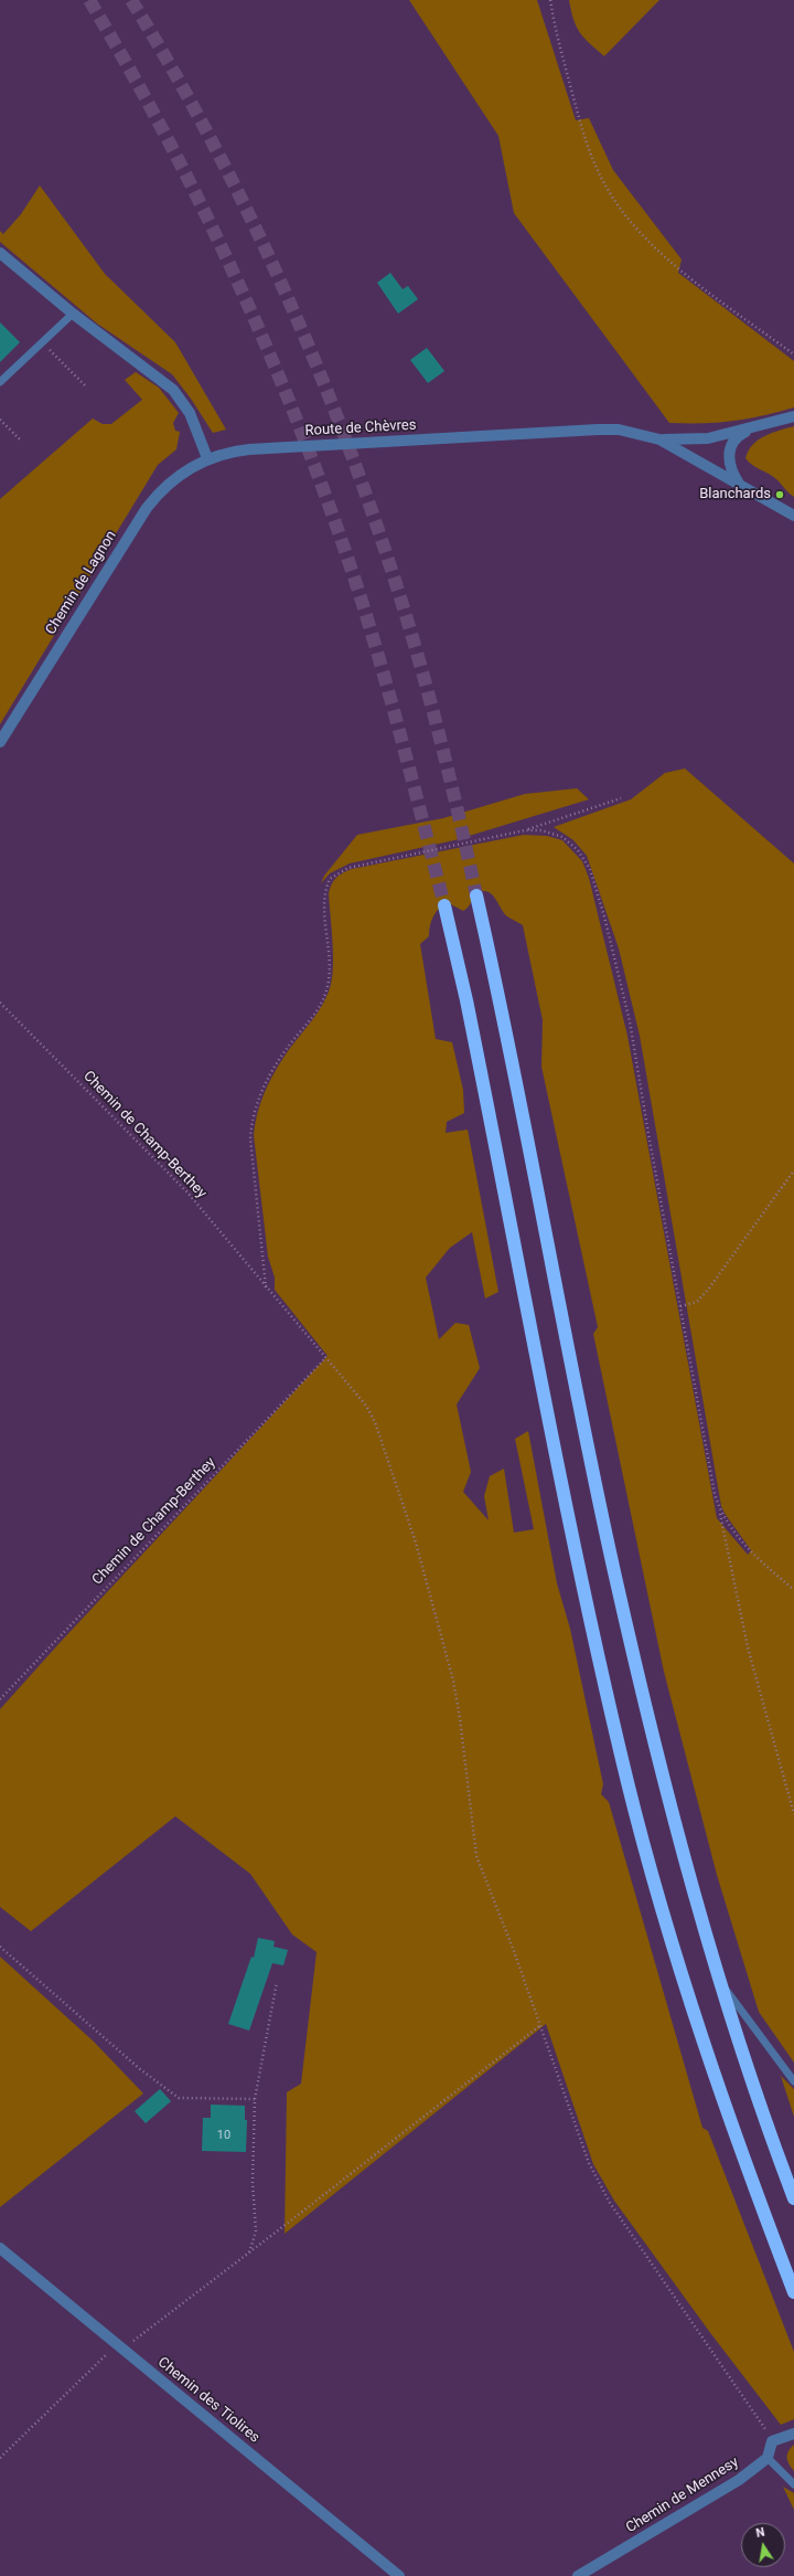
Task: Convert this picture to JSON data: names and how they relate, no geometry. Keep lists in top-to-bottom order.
{
  "streets": {
    "street": [
      "Route de Chèvres",
      "Chemin de Lagnon",
      "Chemin des Tiolires",
      "Chemin de Mennesy"
    ],
    "path": ["Chemin de Champ-Berthey"]
  },
  "crossings": [
    ["Route de Chèvres", "Chemin de Lagnon"]
  ],
  "places": ["Blanchards"],
  "house_numbers": ["10"],
  "north": "top"
}
